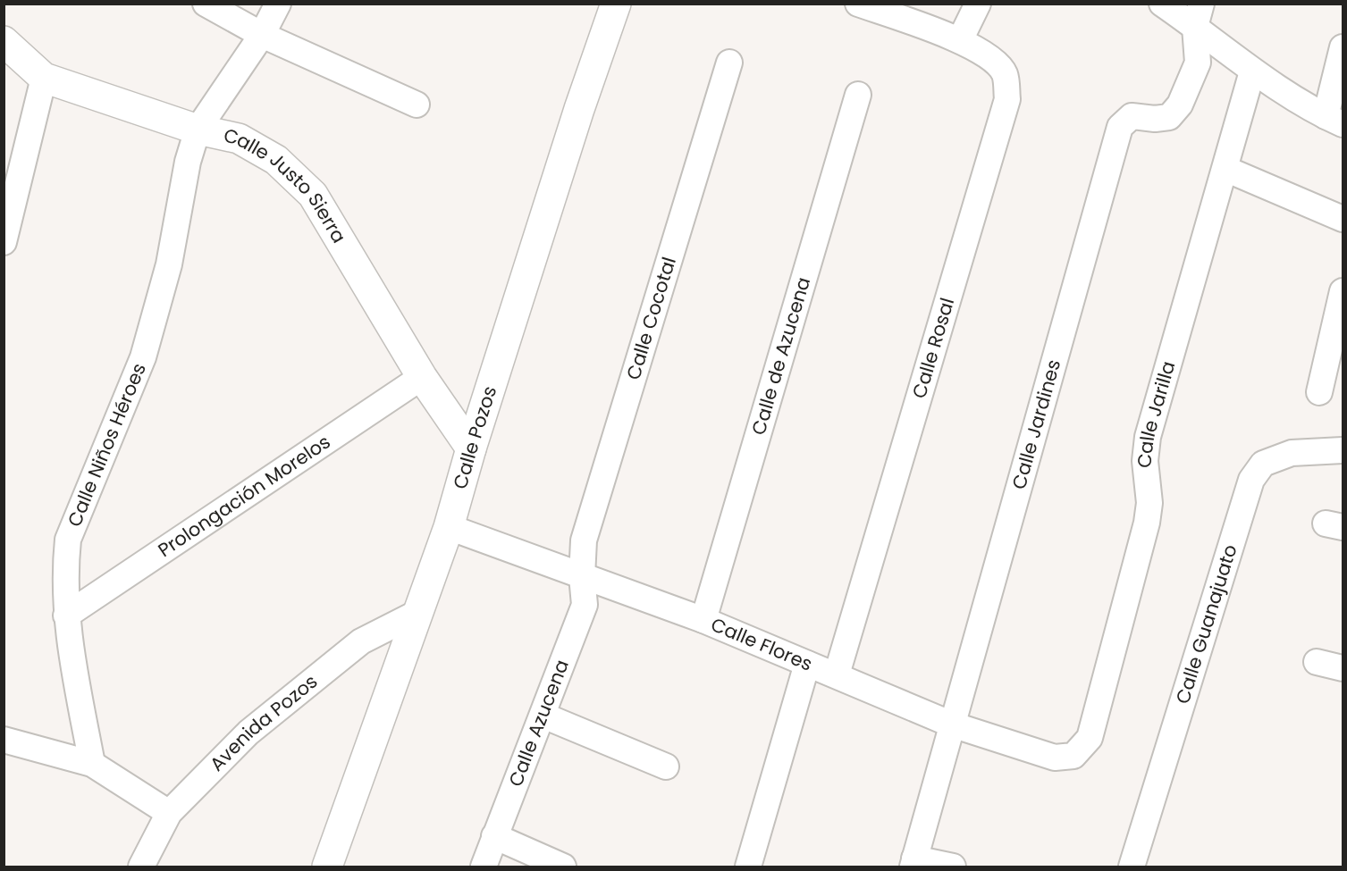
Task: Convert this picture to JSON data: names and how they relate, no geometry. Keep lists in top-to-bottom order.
{
  "streets": {
    "street": [
      "Calle Justo Sierra",
      "Calle Cocotal",
      "Calle Rosal",
      "Calle de Azucena",
      "Calle Jarilla",
      "Calle Jardines",
      "Calle Pozos",
      "Calle Niños Héroes",
      "Prolongación Morelos",
      "Calle Guanajuato",
      "Calle Flores",
      "Calle Azucena",
      "Avenida Pozos"
    ]
  },
  "crossings": [
    ["Calle Justo Sierra", "Calle Pozos"],
    ["Calle Justo Sierra", "Calle Niños Héroes"],
    ["Calle Justo Sierra", "Prolongación Morelos"],
    ["Calle Cocotal", "Calle Flores"],
    ["Calle Cocotal", "Calle Azucena"],
    ["Calle Rosal", "Calle Flores"],
    ["Calle de Azucena", "Calle Flores"],
    ["Calle Jarilla", "Calle Flores"],
    ["Calle Jardines", "Calle Flores"],
    ["Calle Pozos", "Calle Flores"],
    ["Calle Pozos", "Avenida Pozos"],
    ["Calle Niños Héroes", "Prolongación Morelos"],
    ["Calle Flores", "Calle Azucena"]
  ]
}
